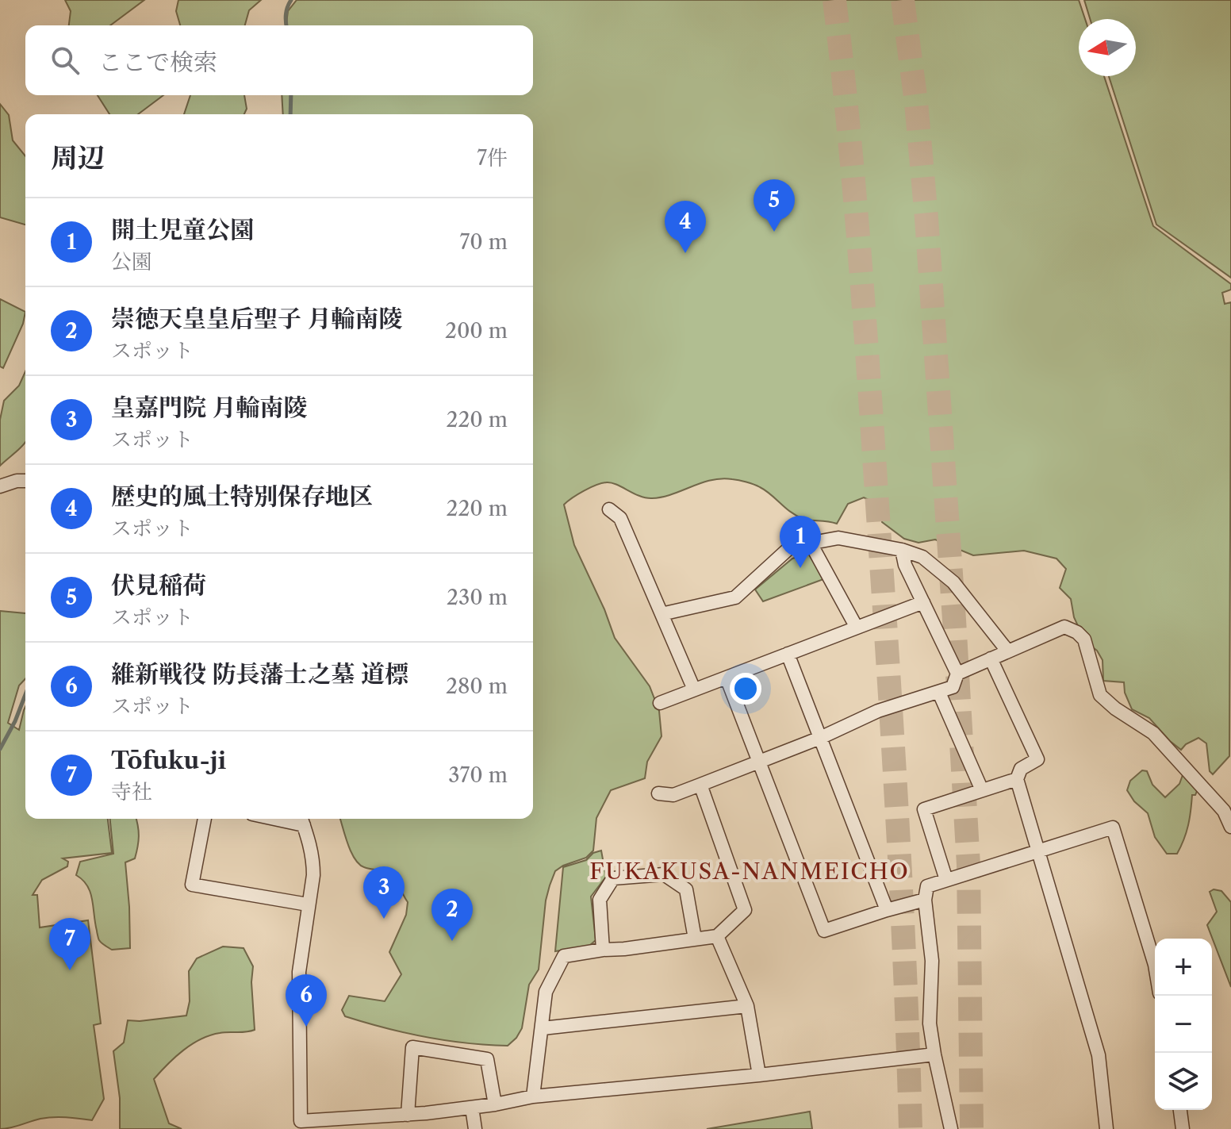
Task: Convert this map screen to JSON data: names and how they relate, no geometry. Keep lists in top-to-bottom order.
{
  "districts": ["FUKAKUSA-NANMEICHO"],
  "north": "left",
  "page": {
    "search": "ここで検索",
    "heading": ["周辺", "7件"],
    "pins": [
      "5",
      "4",
      "1",
      "3",
      "2",
      "7",
      "6"
    ],
    "list": [
      {
        "mark": "1",
        "name": "開土児童公園",
        "note": "公園",
        "value": "70 m"
      },
      {
        "mark": "2",
        "name": "崇徳天皇皇后聖子 月輪南陵",
        "note": "スポット",
        "value": "200 m"
      },
      {
        "mark": "3",
        "name": "皇嘉門院 月輪南陵",
        "note": "スポット",
        "value": "220 m"
      },
      {
        "mark": "4",
        "name": "歴史的風土特別保存地区",
        "note": "スポット",
        "value": "220 m"
      },
      {
        "mark": "5",
        "name": "伏見稲荷",
        "note": "スポット",
        "value": "230 m"
      },
      {
        "mark": "6",
        "name": "維新戦役 防長藩士之墓 道標",
        "note": "スポット",
        "value": "280 m"
      },
      {
        "mark": "7",
        "name": "Tōfuku-ji",
        "note": "寺社",
        "value": "370 m"
      }
    ],
    "map_buttons": ["+", "−"]
  }
}
